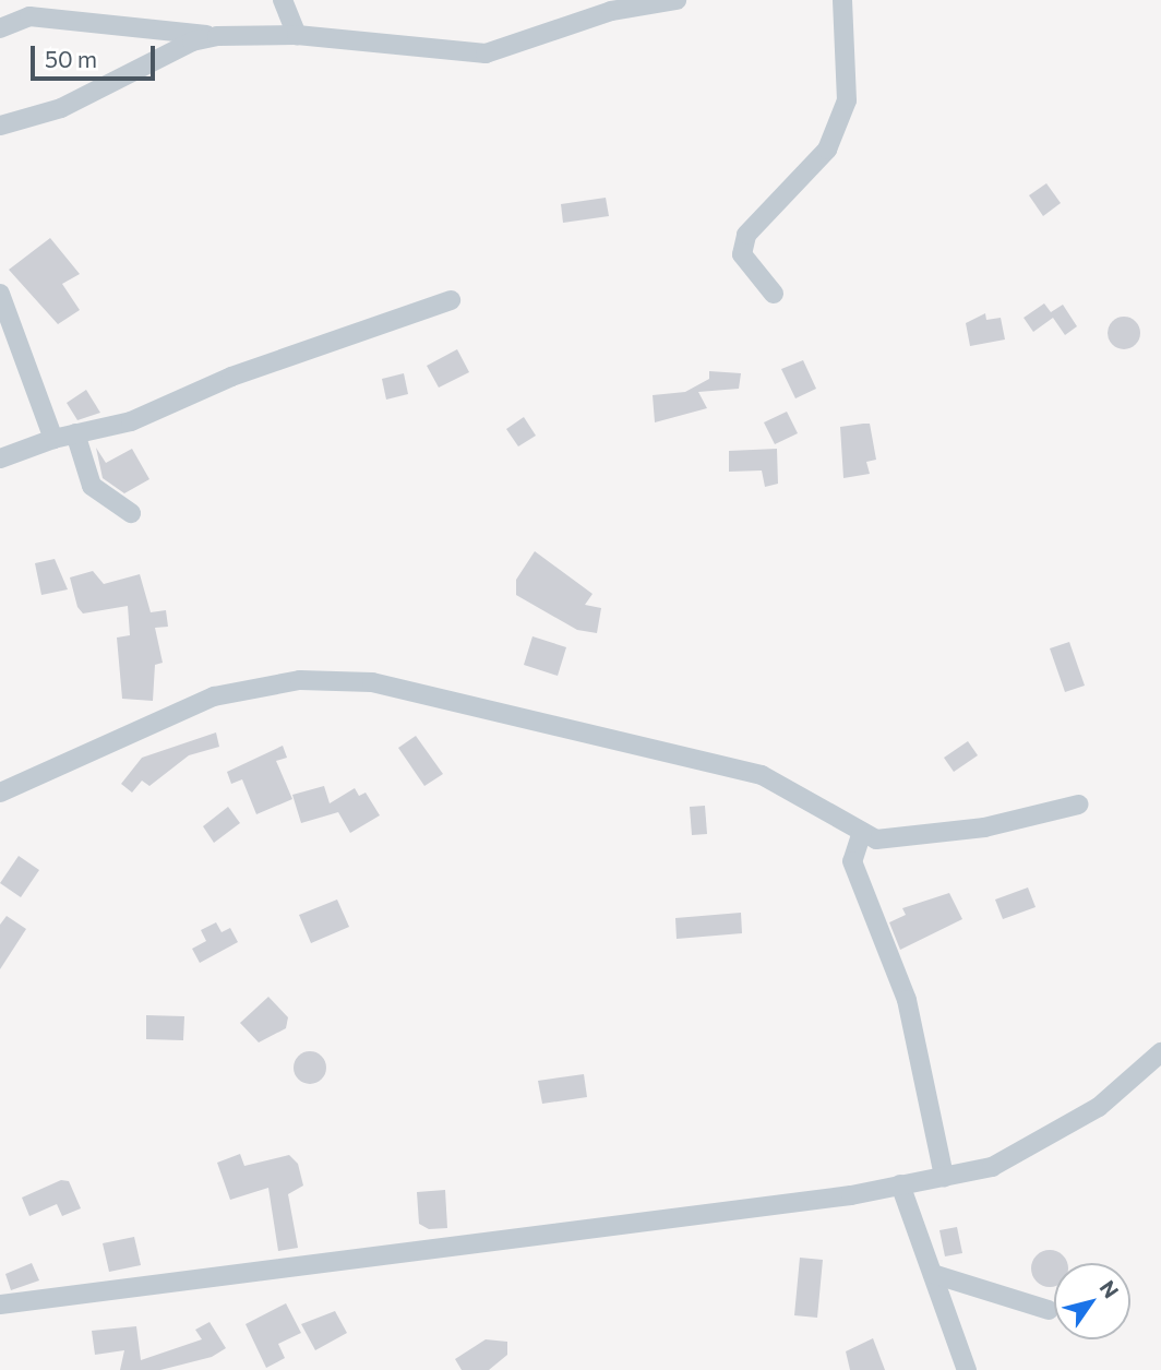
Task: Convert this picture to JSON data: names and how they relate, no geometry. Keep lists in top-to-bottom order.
{
  "scale_bar": "50 m",
  "north": "top right"
}
